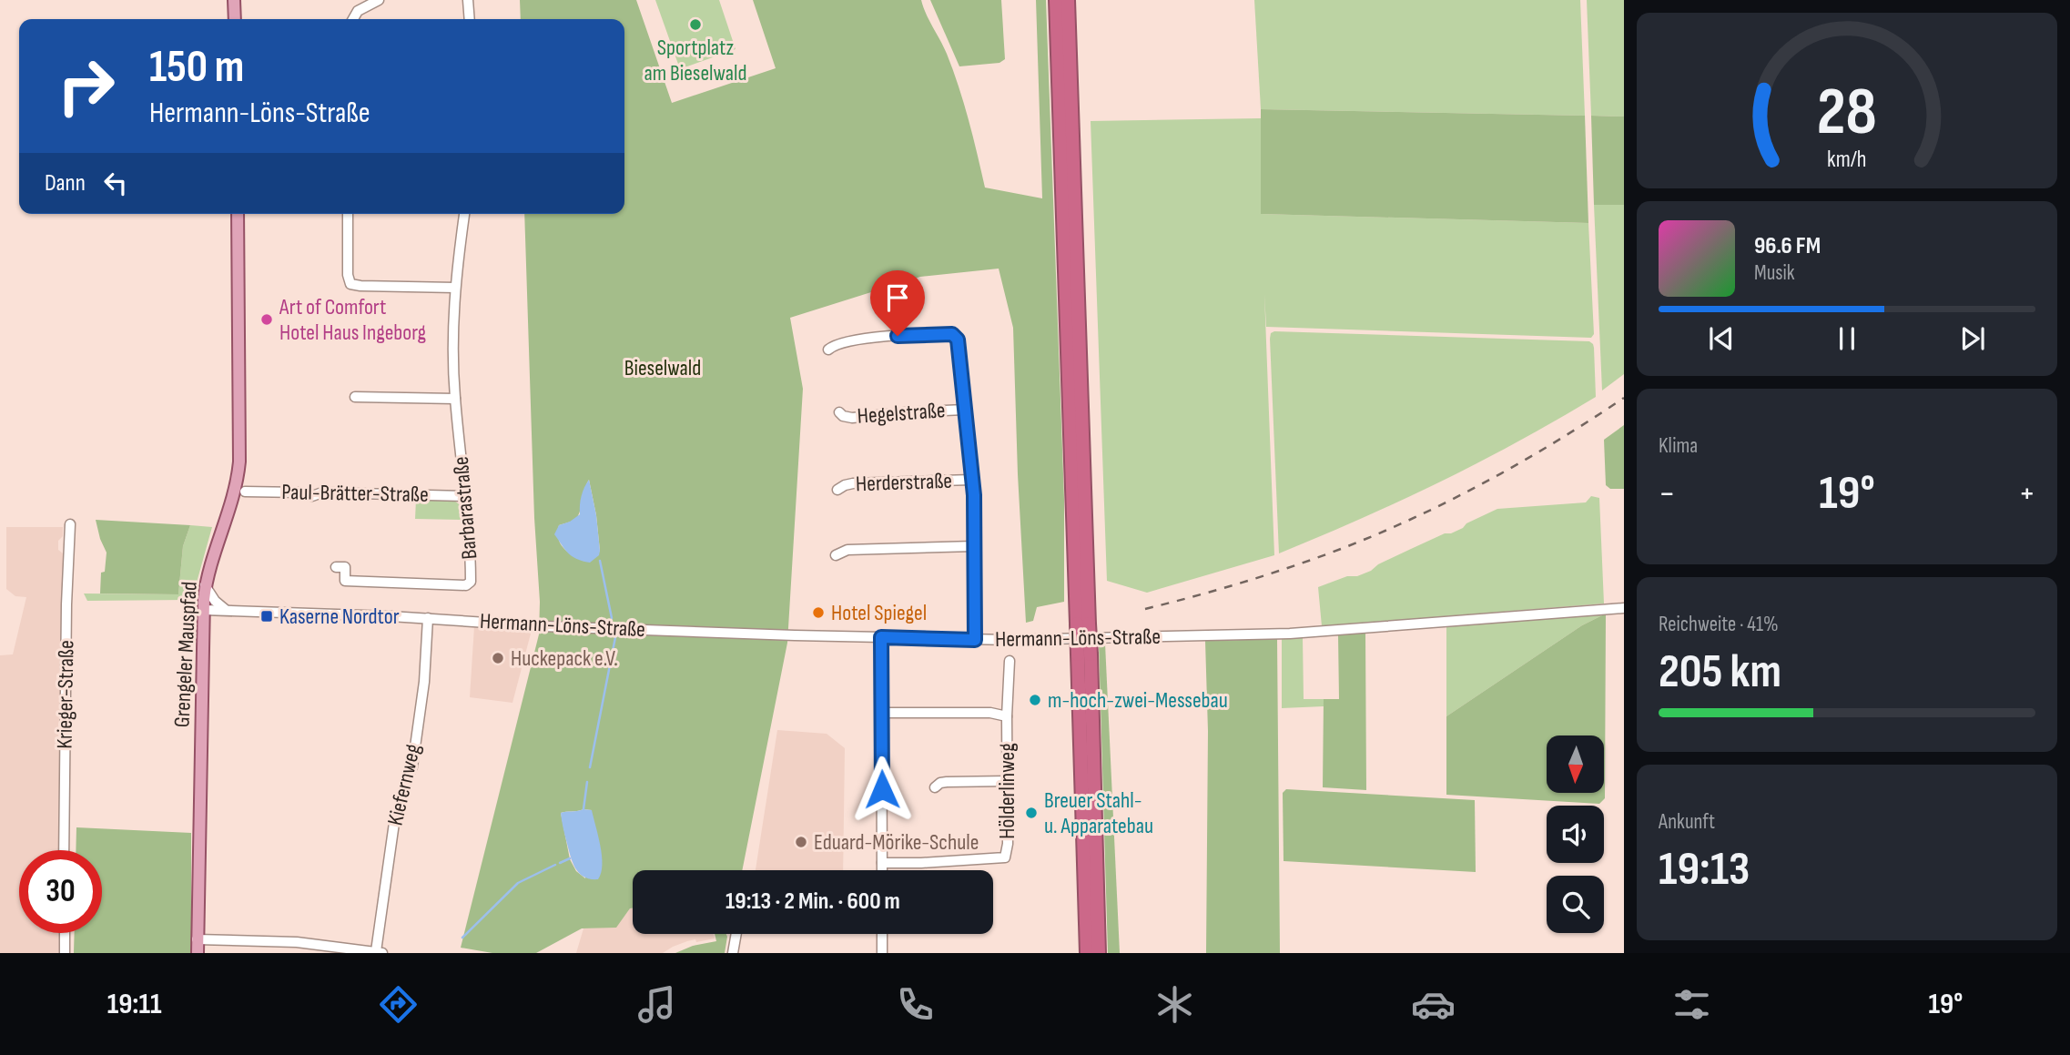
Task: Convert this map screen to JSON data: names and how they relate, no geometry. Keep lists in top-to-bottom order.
{
  "streets": {
    "main road": ["Grengeler Mauspfad"],
    "street": [
      "Hegelstraße",
      "Herderstraße",
      "Paul-Brätter-Straße",
      "Barbarastraße",
      "Hermann-Löns-Straße",
      "Krieger-Straße",
      "Kiefernweg",
      "Hölderlinweg"
    ]
  },
  "crossings": [
    ["Paul-Brätter-Straße", "Barbarastraße"],
    ["Hermann-Löns-Straße", "Grengeler Mauspfad"],
    ["Hermann-Löns-Straße", "Kiefernweg"]
  ],
  "parks": ["Bieselwald"],
  "places": {
    "other": [
      "Sportplatz am Bieselwald",
      "Art of Comfort Hotel Haus Ingeborg",
      "Hotel Spiegel",
      "Huckepack e.V.",
      "m-hoch-zwei-Messebau",
      "Breuer Stahl- u. Apparatebau",
      "Eduard-Mörike-Schule"
    ],
    "transit": ["Kaserne Nordtor"]
  },
  "north": "bottom",
  "page": {
    "turn": ["150 m", "Hermann-Löns-Straße"],
    "then": "Dann",
    "song": ["96.6 FM", "Musik"],
    "tile": [
      "Klima",
      ["Reichweite · 41%", "205 km"],
      ["Ankunft", "19:13"]
    ],
    "heat": ["−", "19°", "+"],
    "limit": "30",
    "trip": "19:13 · 2 Min. · 600 m",
    "tabs": ["19:11", "19°"],
    "gauge": ["28", "km/h"]
  }
}
